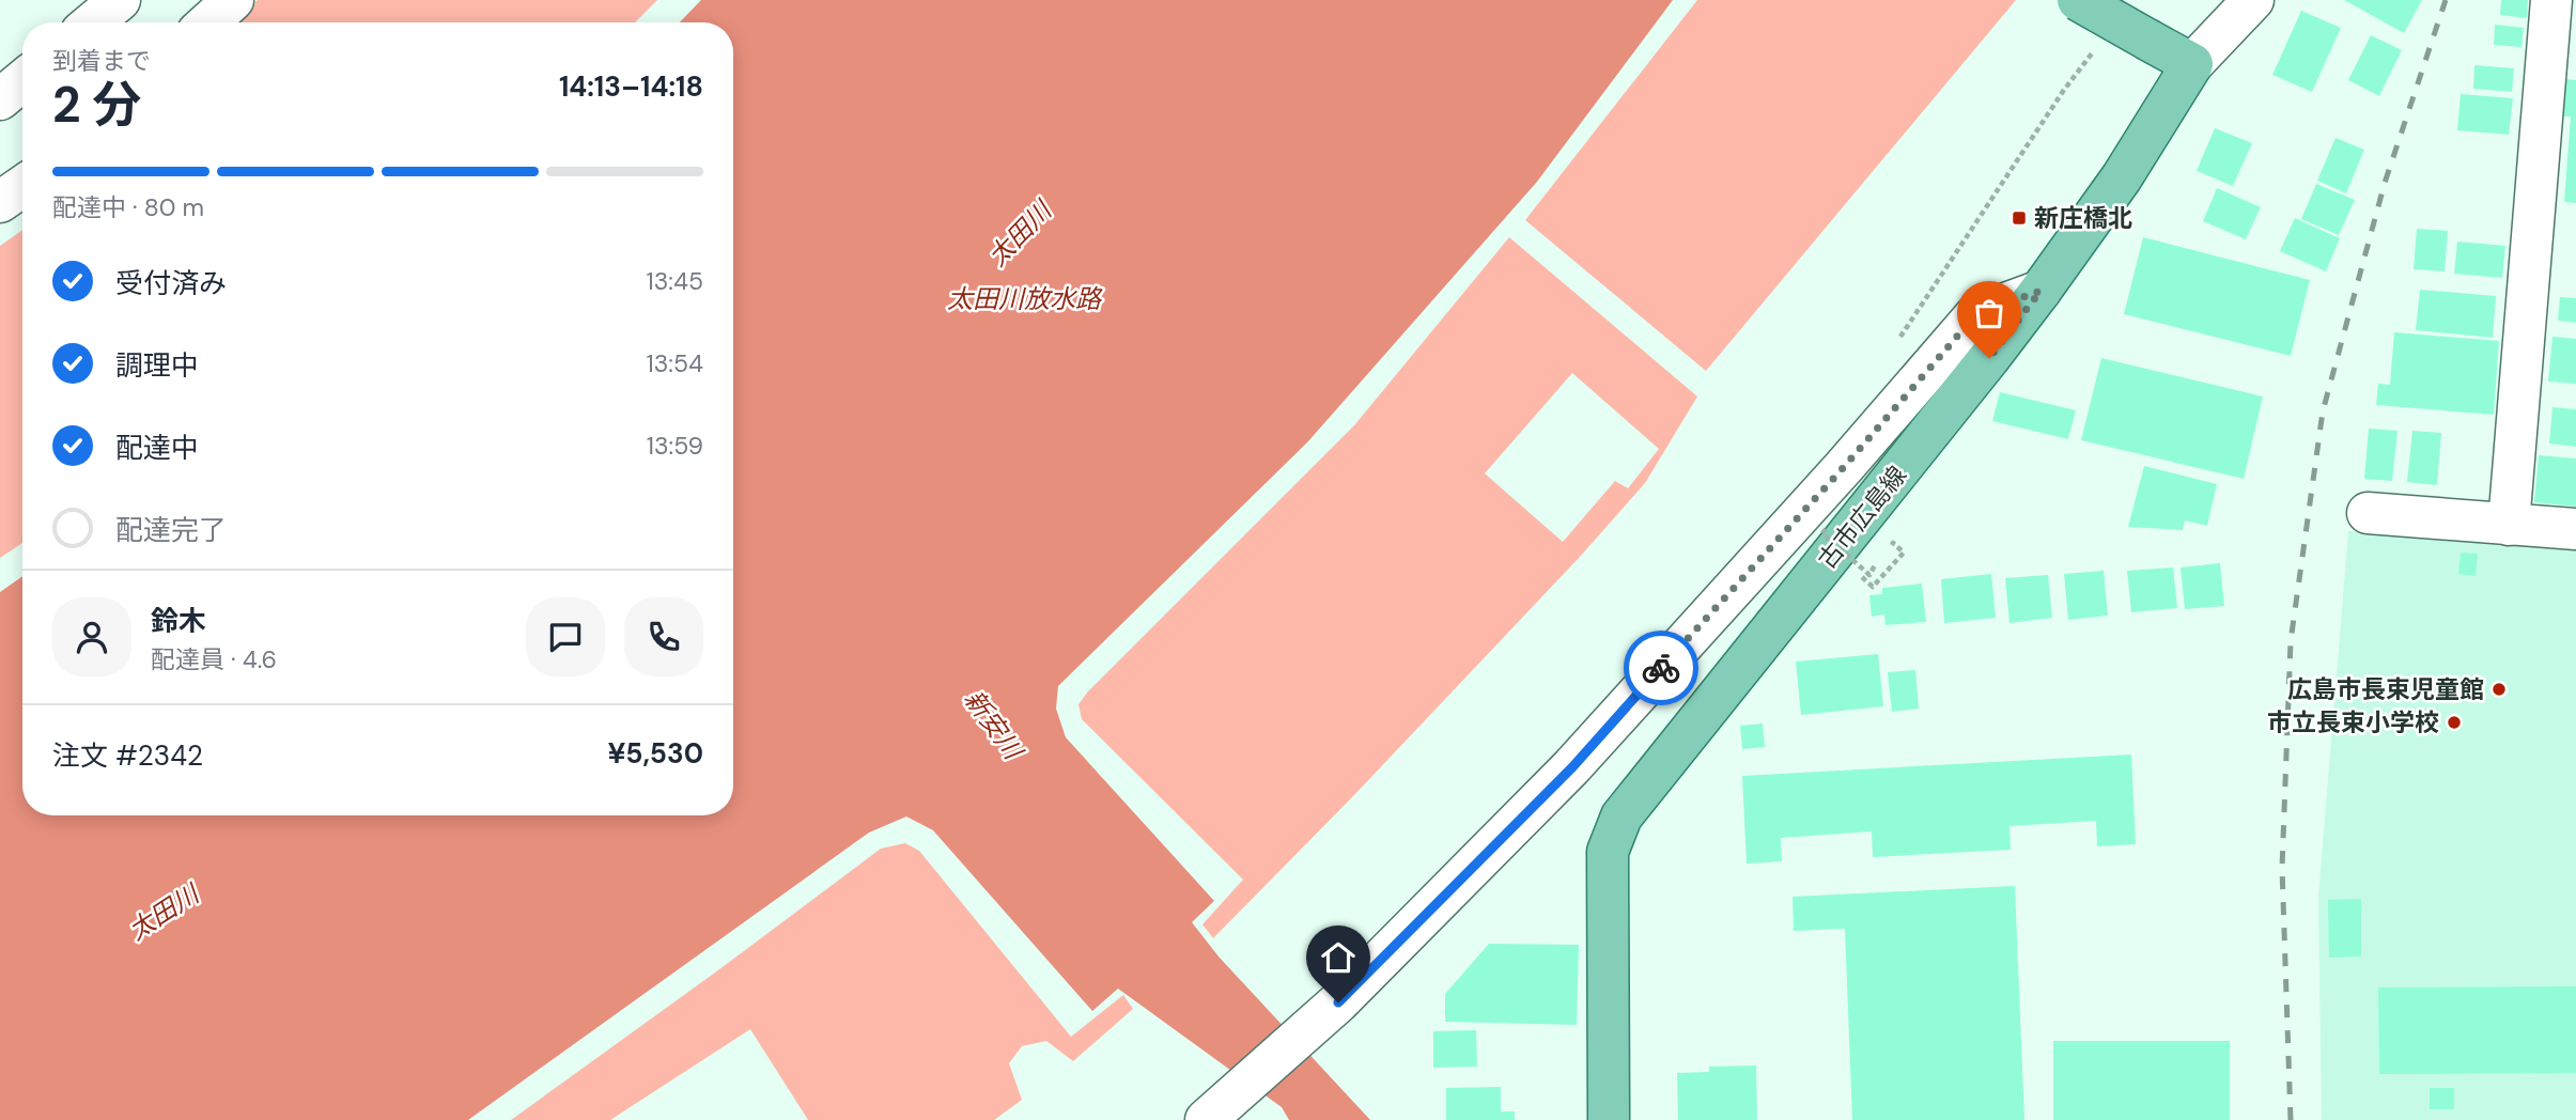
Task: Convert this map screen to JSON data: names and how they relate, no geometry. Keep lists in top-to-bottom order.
{
  "streets": {
    "main road": ["古市広島線"]
  },
  "water": ["太田川", "太田川放水路", "新安川"],
  "places": {
    "transit": ["新庄橋北"],
    "other": ["広島市長束児童館", "市立長束小学校"]
  },
  "page": {
    "heading": ["2 分", "到着まで", "14:13–14:18"],
    "panel": [
      "鈴木",
      "配達員 · 4.6",
      "注文 #2342",
      "¥5,530"
    ],
    "bar": "配達中 · 80 m",
    "list": [
      ["受付済み", "13:45"],
      ["調理中", "13:54"],
      ["配達中", "13:59"],
      "配達完了"
    ]
  }
}
